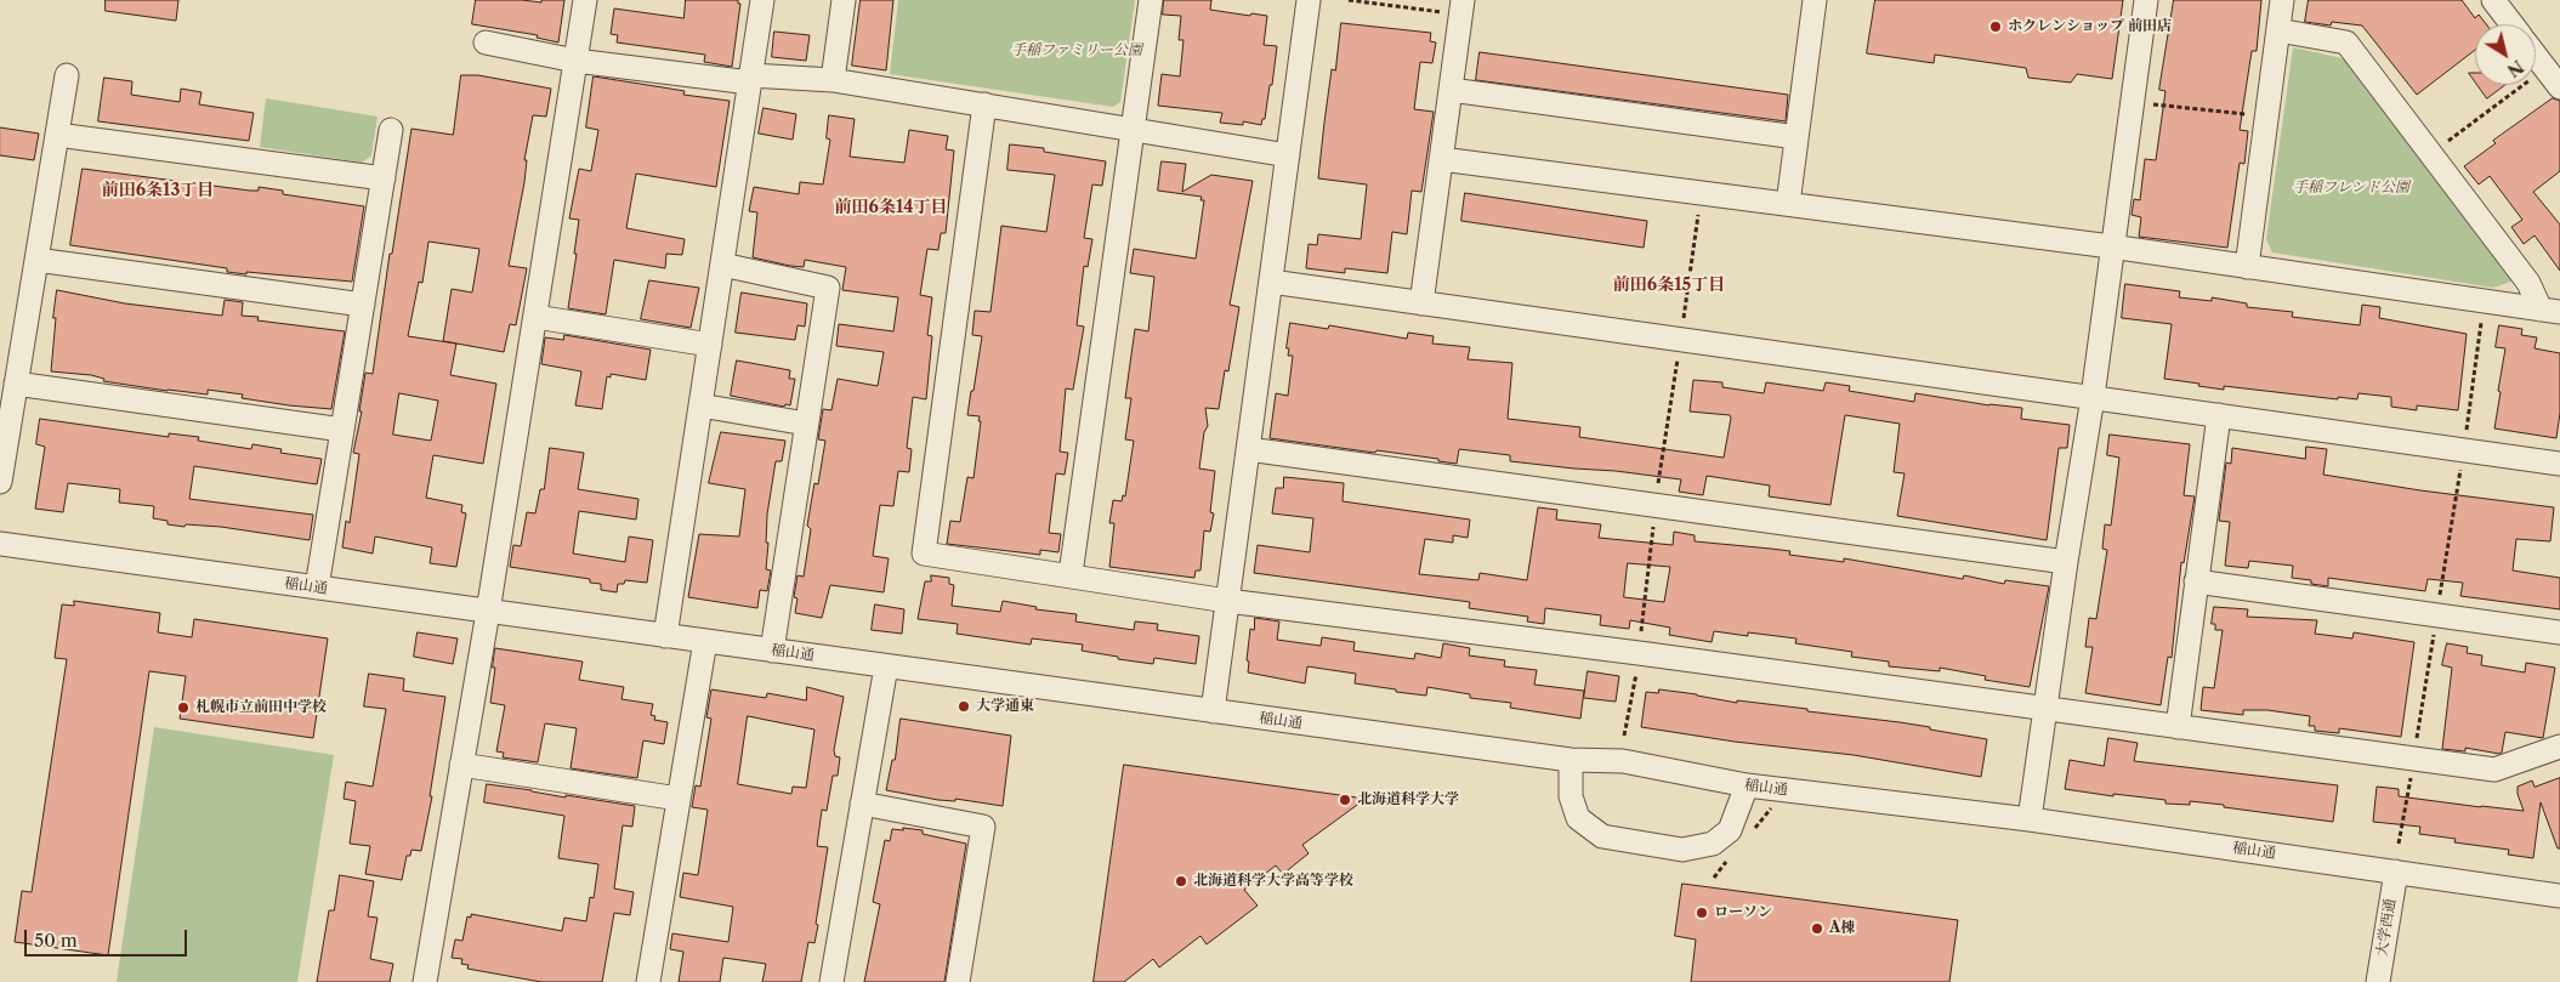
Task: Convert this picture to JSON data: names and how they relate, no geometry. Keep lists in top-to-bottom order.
{
  "streets": {
    "street": ["稲山通", "大学西通"]
  },
  "crossings": [
    ["稲山通", "大学西通"]
  ],
  "districts": ["前田6条13丁目", "前田6条14丁目", "前田6条15丁目"],
  "parks": ["手稲ファミリー公園", "手稲フレンド公園"],
  "places": [
    "ホクレンショップ 前田店",
    "大学通東",
    "札幌市立前田中学校",
    "北海道科学大学",
    "北海道科学大学高等学校",
    "ローソン",
    "A棟"
  ],
  "scale_bar": "50 m",
  "north": "bottom right"
}
